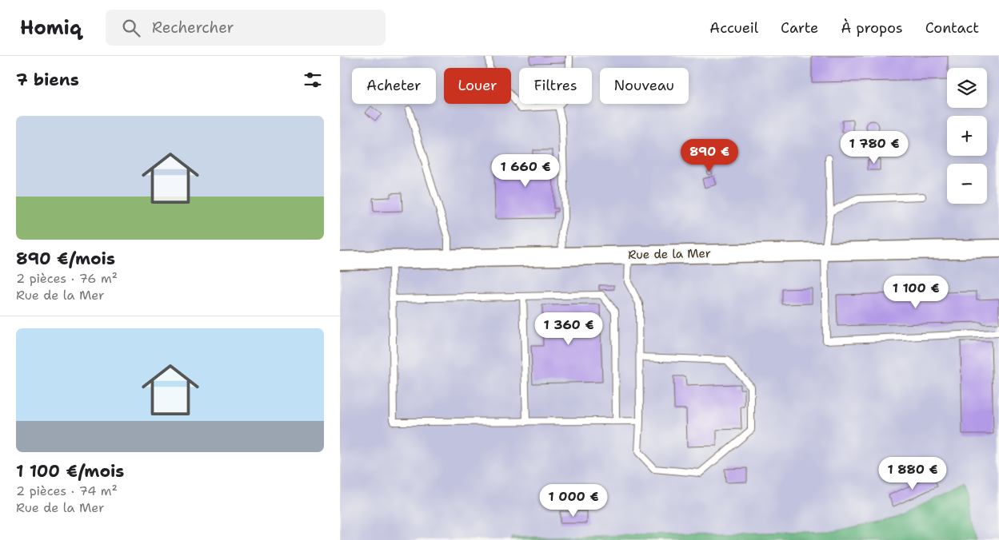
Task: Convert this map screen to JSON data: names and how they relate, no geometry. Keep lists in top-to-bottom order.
{
  "streets": {
    "street": ["Rue de la Mer"]
  },
  "page": {
    "header": "Homiq",
    "search": "Rechercher",
    "nav": [
      "Accueil",
      "Carte",
      "À propos",
      "Contact"
    ],
    "heading": "7 biens",
    "map_buttons": ["+", "−"],
    "chip": [
      "Acheter",
      "Louer",
      "Filtres",
      "Nouveau"
    ],
    "list": [
      {
        "name": "890 €/mois",
        "note": "2 pièces · 76 m² · Rue de la Mer"
      },
      {
        "name": "1 100 €/mois",
        "note": "2 pièces · 74 m² · Rue de la Mer"
      }
    ],
    "price": [
      "1 780 €",
      "890 €",
      "1 660 €",
      "1 100 €",
      "1 360 €",
      "1 880 €",
      "1 000 €"
    ]
  }
}
